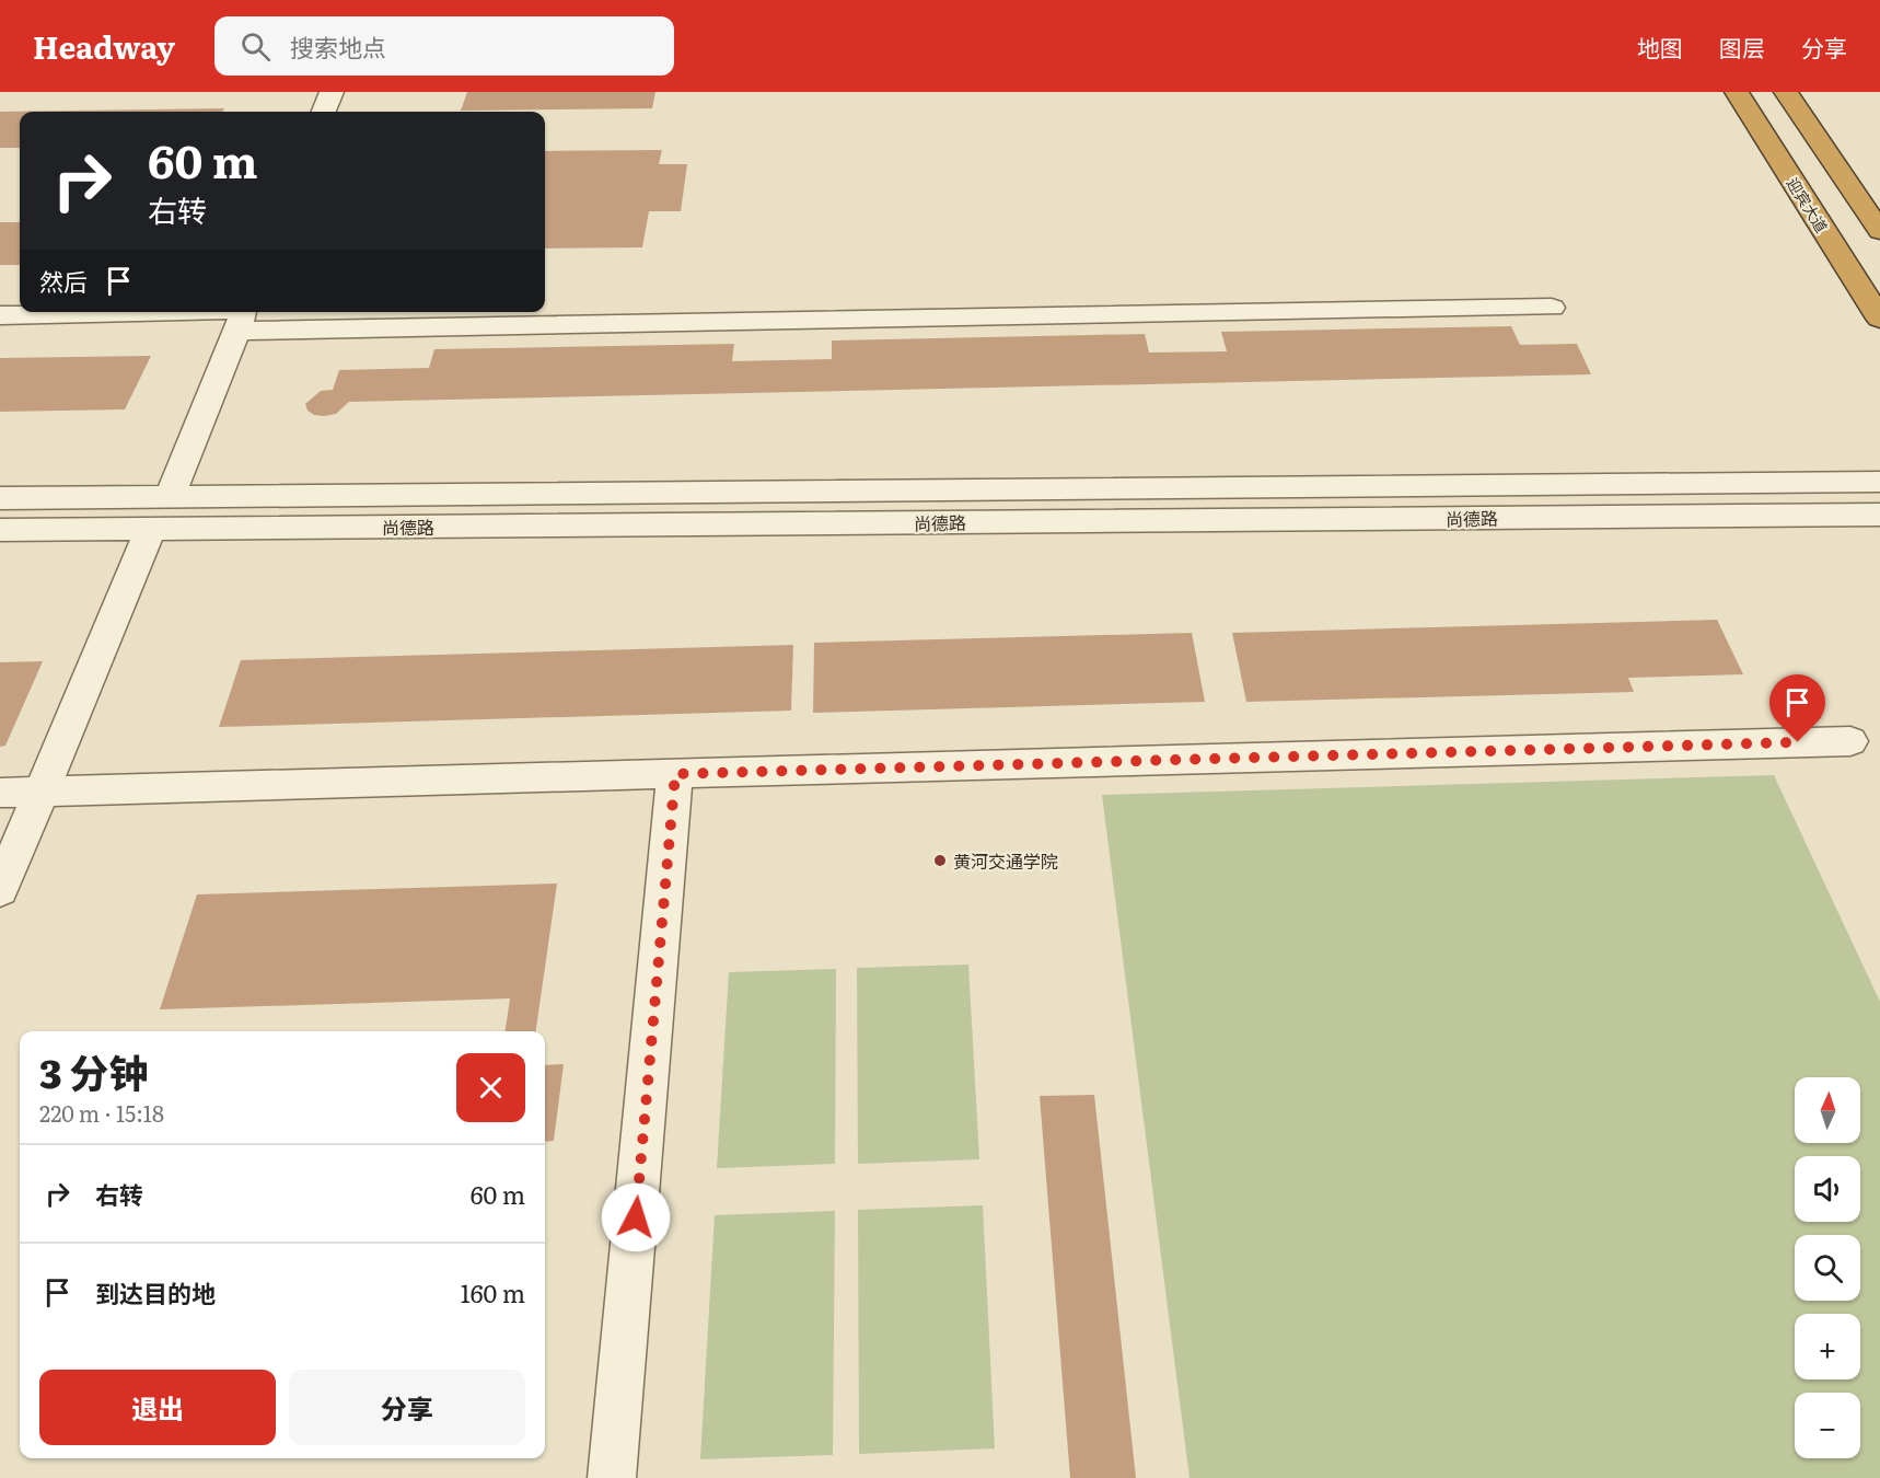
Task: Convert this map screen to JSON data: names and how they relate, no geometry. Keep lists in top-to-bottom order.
{
  "streets": {
    "highway": ["迎宾大道"],
    "street": ["尚德路"]
  },
  "places": ["黄河交通学院"],
  "north": "top",
  "page": {
    "header": "Headway",
    "search": "搜索地点",
    "nav": ["地图", "图层", "分享"],
    "turn": ["60 m", "右转"],
    "then": "然后",
    "heading": ["3 分钟", "220 m · 15:18"],
    "map_buttons": ["+", "−"],
    "list": [
      {
        "name": "右转",
        "value": "60 m"
      },
      {
        "name": "到达目的地",
        "value": "160 m"
      }
    ],
    "buttons": ["退出", "分享"]
  }
}
